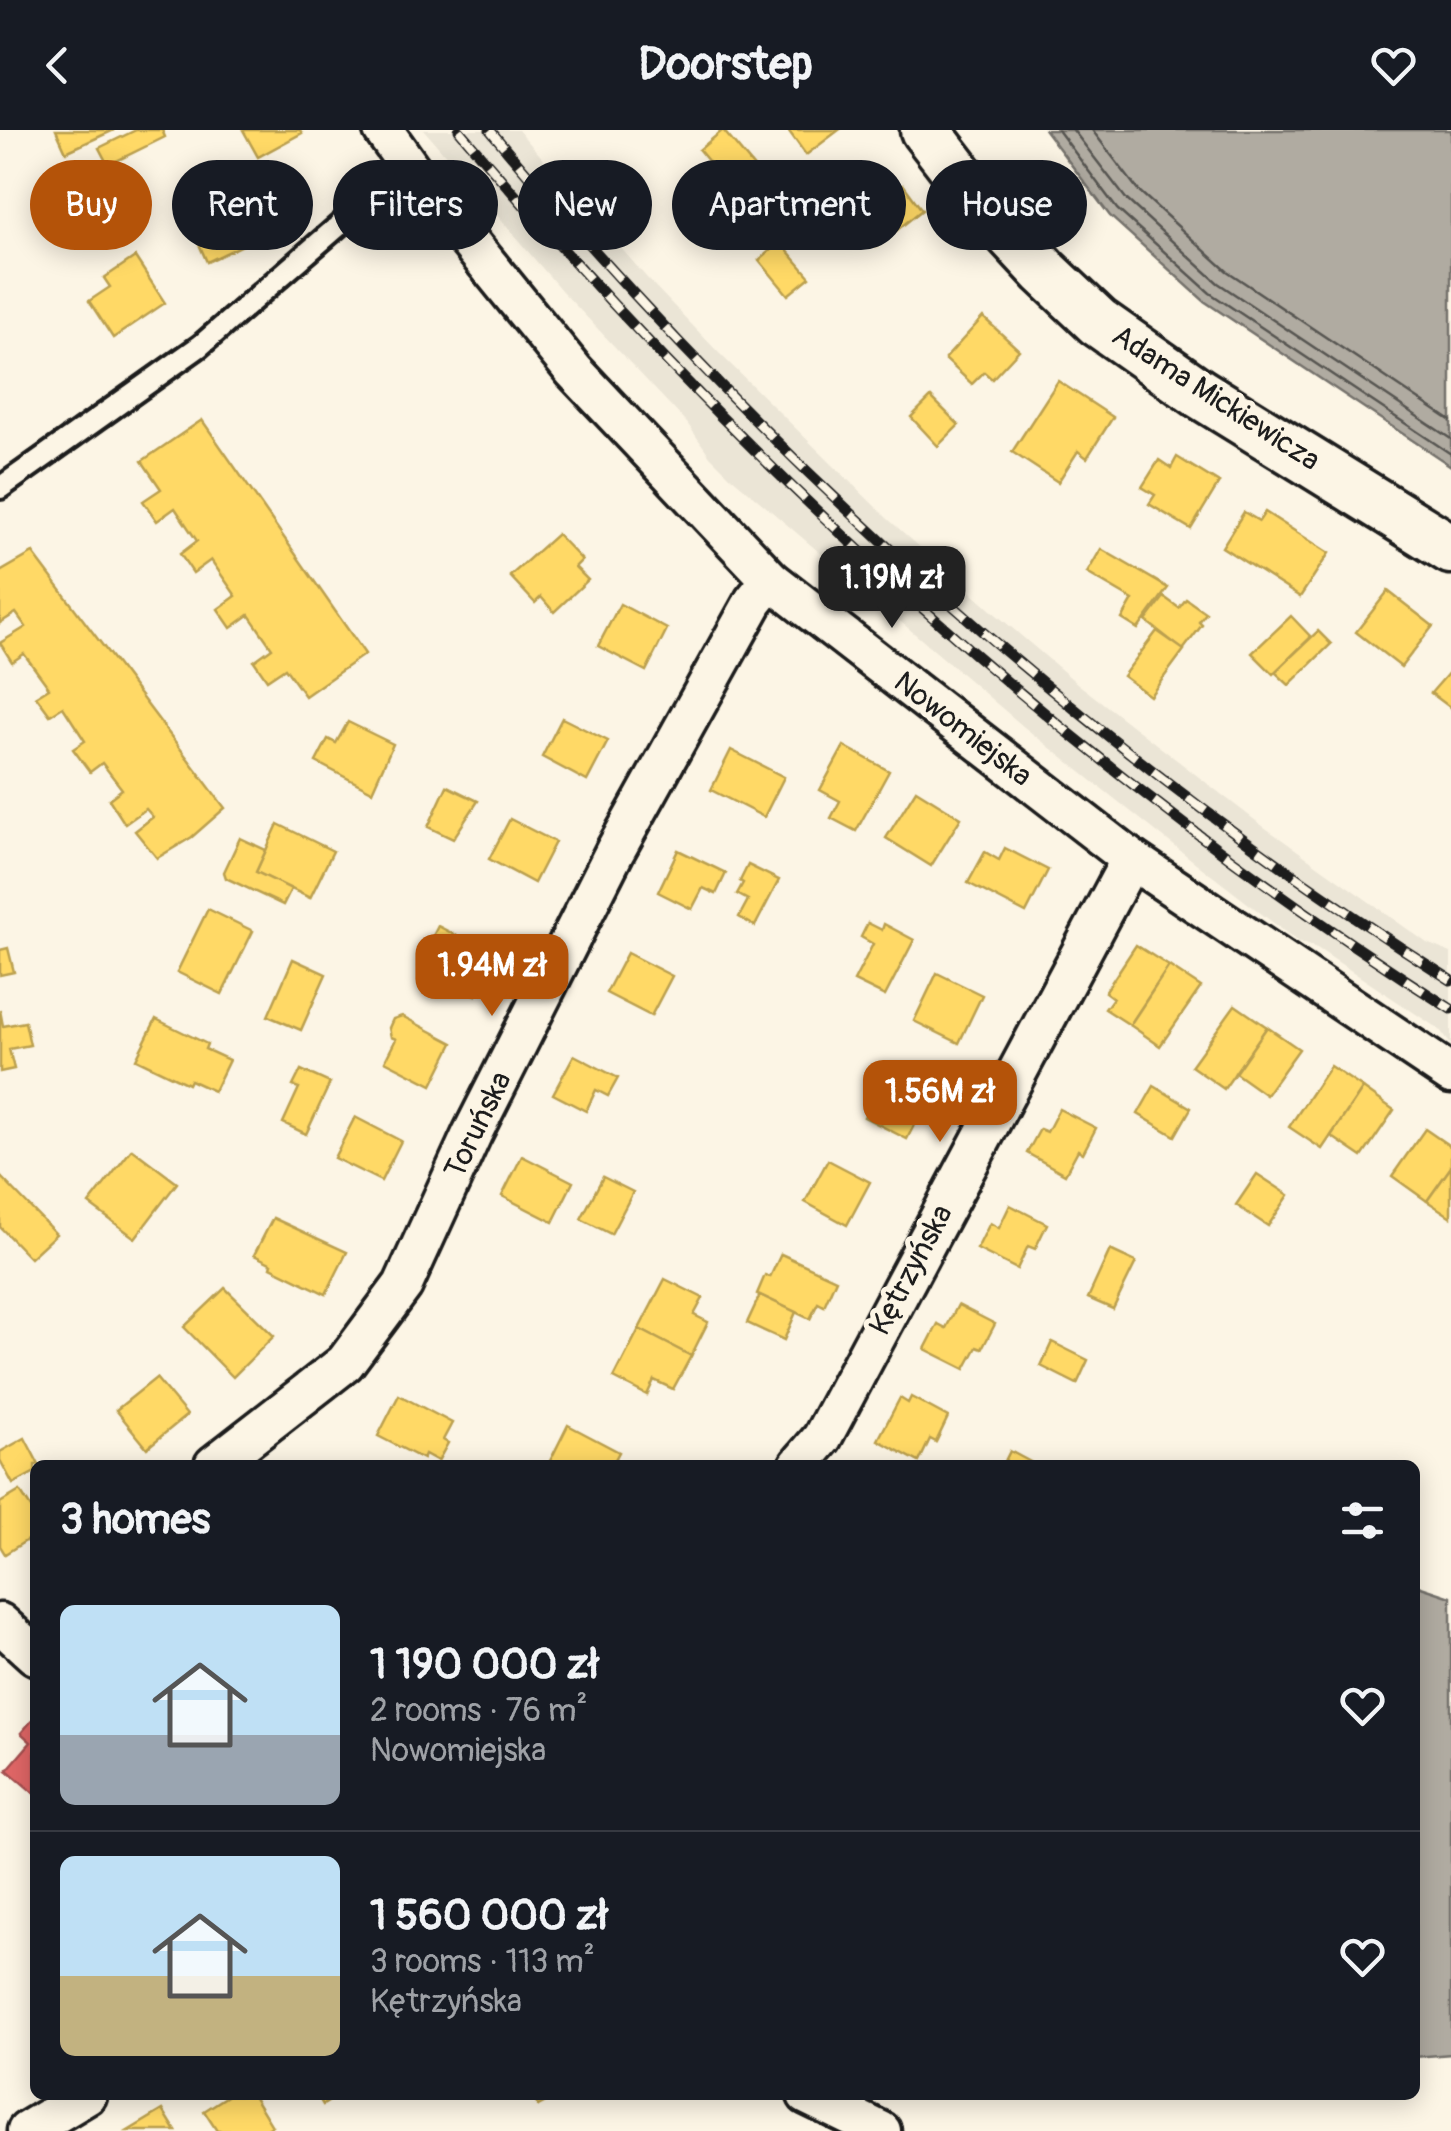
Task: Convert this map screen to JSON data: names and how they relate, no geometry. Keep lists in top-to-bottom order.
{
  "streets": {
    "street": [
      "Adama Mickiewicza",
      "Nowomiejska",
      "Toruńska",
      "Kętrzyńska"
    ]
  },
  "crossings": [
    ["Nowomiejska", "Toruńska"],
    ["Nowomiejska", "Kętrzyńska"]
  ],
  "page": {
    "header": "Doorstep",
    "chip": [
      "Buy",
      "Rent",
      "Filters",
      "New",
      "Apartment",
      "House"
    ],
    "price": ["1.19M zł", "1.94M zł", "1.56M zł"],
    "heading": "3 homes",
    "list": [
      {
        "name": "1 190 000 zł",
        "note": "2 rooms · 76 m² · Nowomiejska"
      },
      {
        "name": "1 560 000 zł",
        "note": "3 rooms · 113 m² · Kętrzyńska"
      }
    ]
  }
}
